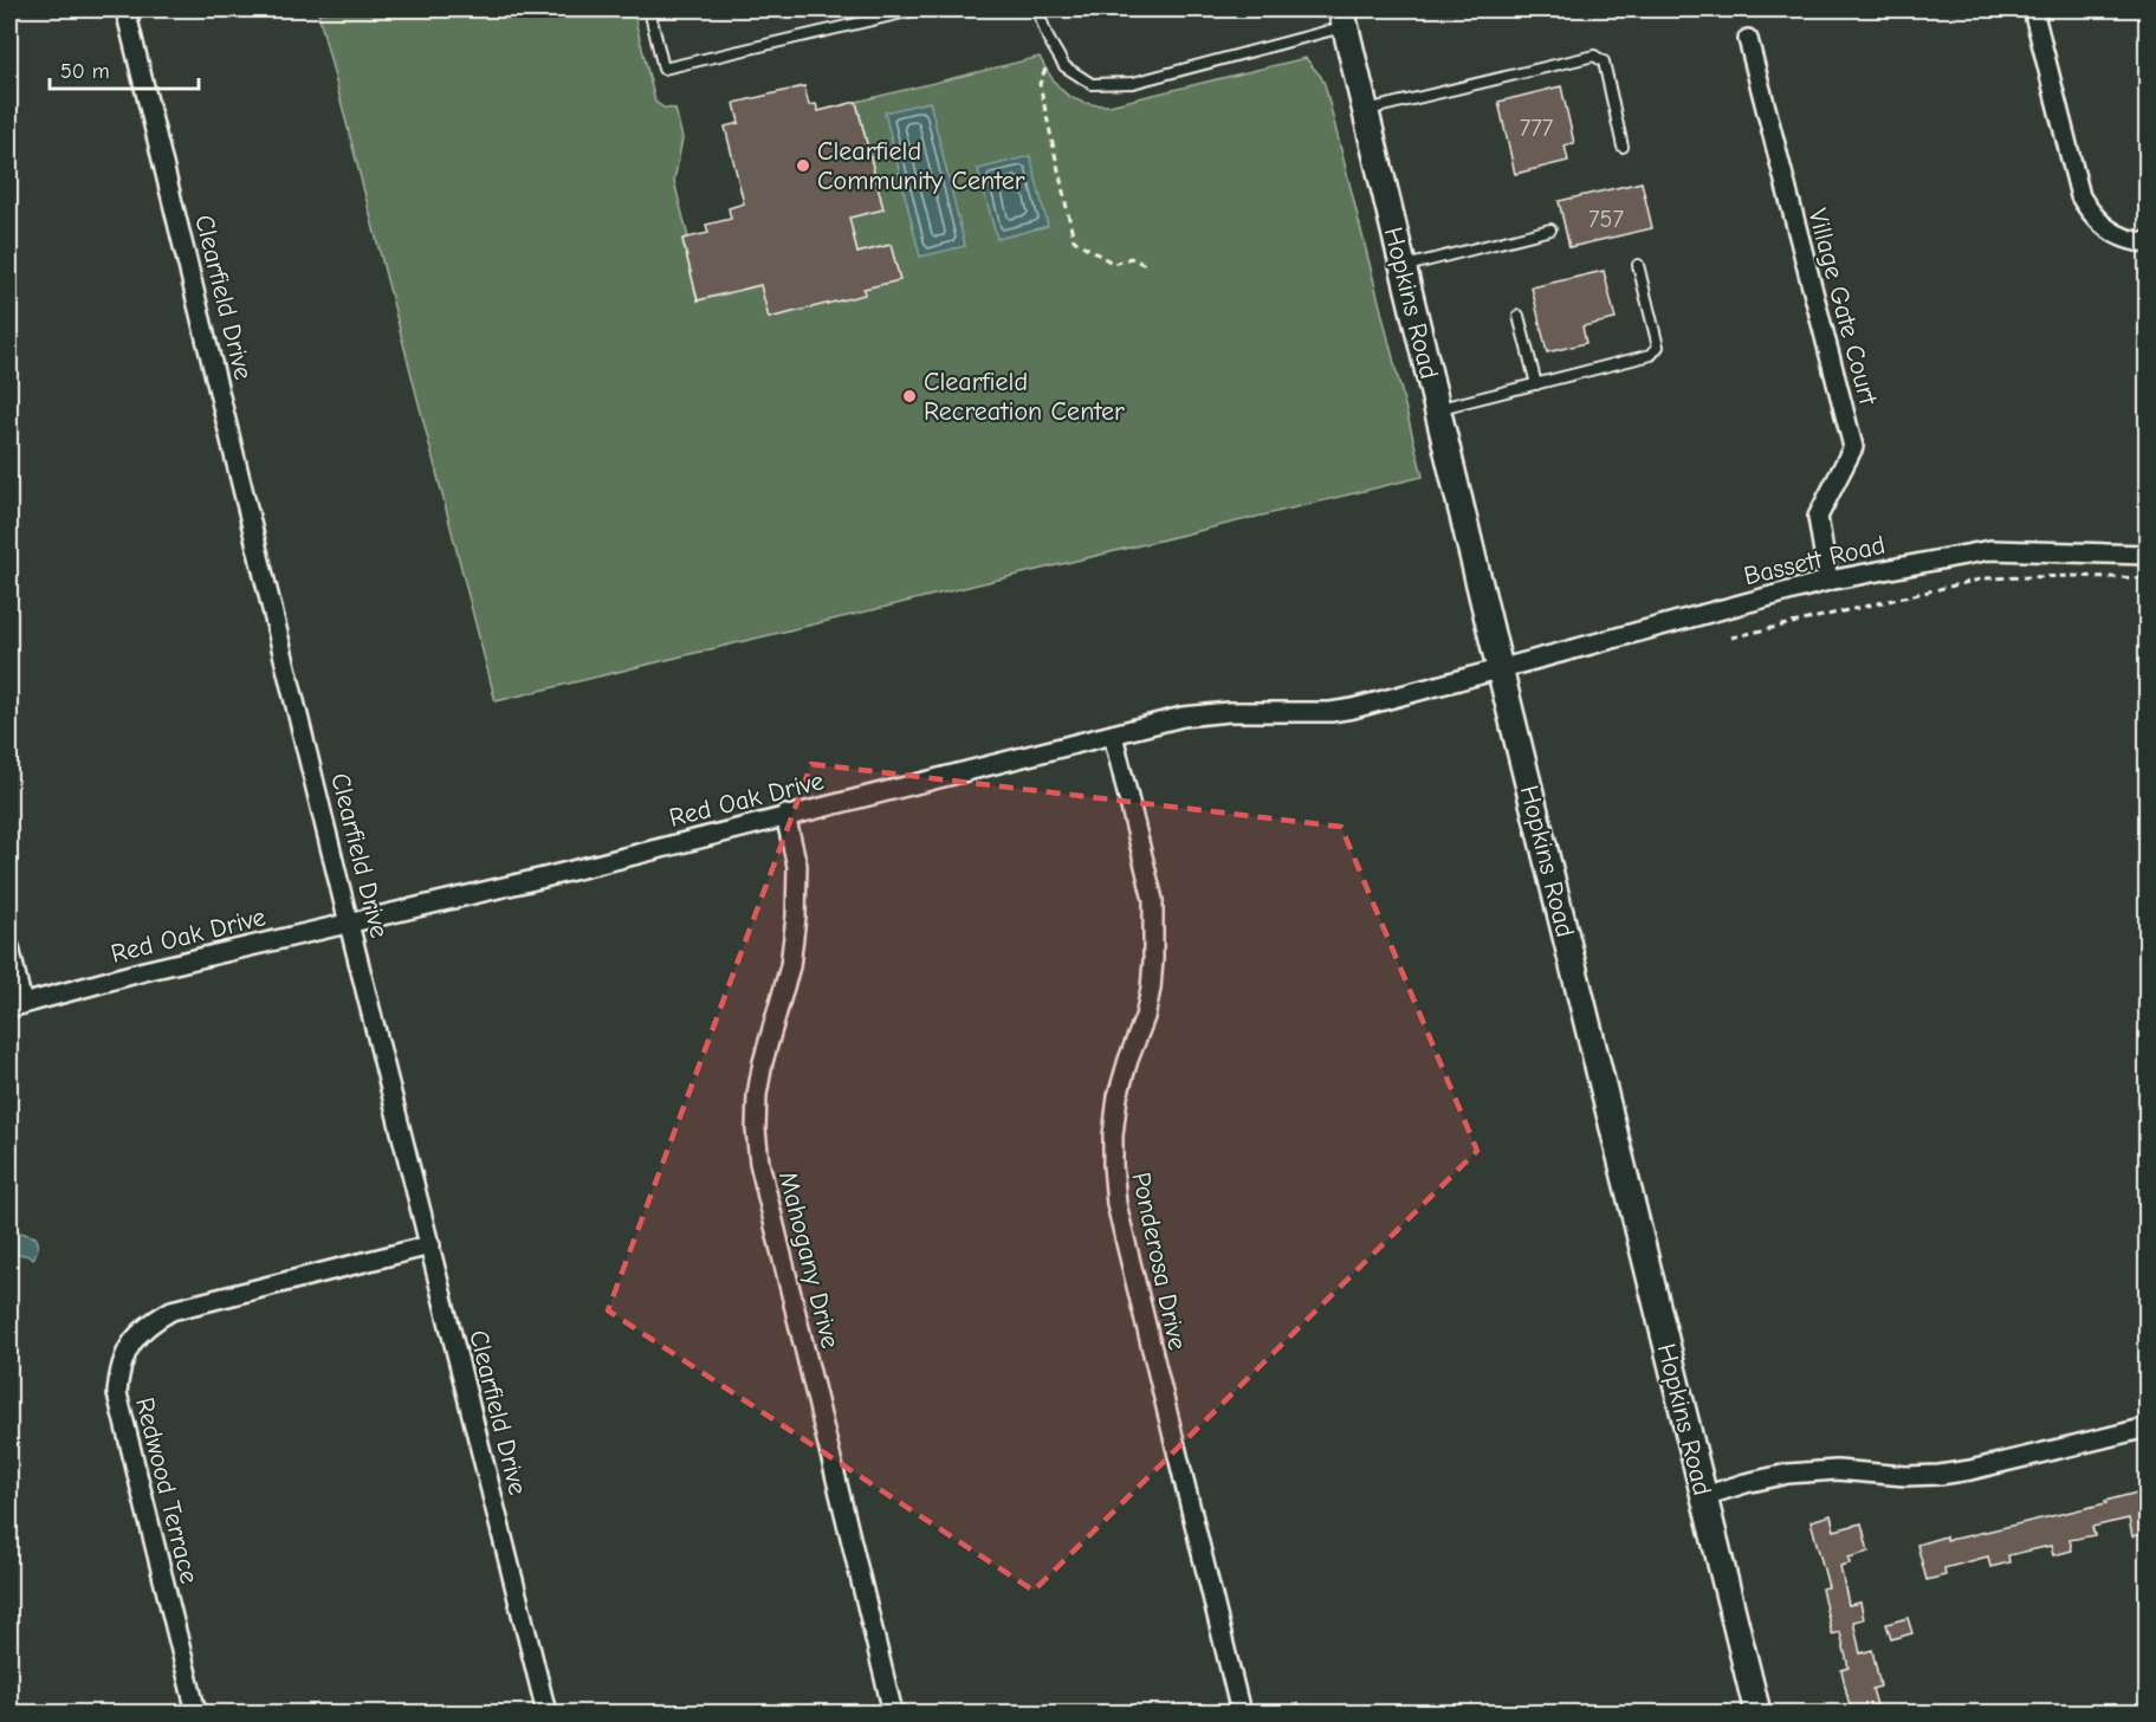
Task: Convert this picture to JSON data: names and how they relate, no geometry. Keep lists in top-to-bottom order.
{
  "streets": {
    "street": [
      "Clearfield Drive",
      "Hopkins Road",
      "Village Gate Court",
      "Bassett Road",
      "Red Oak Drive",
      "Mahogany Drive",
      "Ponderosa Drive",
      "Redwood Terrace"
    ]
  },
  "crossings": [
    ["Clearfield Drive", "Red Oak Drive"],
    ["Clearfield Drive", "Redwood Terrace"],
    ["Hopkins Road", "Bassett Road"],
    ["Hopkins Road", "Red Oak Drive"],
    ["Village Gate Court", "Bassett Road"],
    ["Bassett Road", "Red Oak Drive"],
    ["Red Oak Drive", "Mahogany Drive"],
    ["Red Oak Drive", "Ponderosa Drive"]
  ],
  "places": ["Clearfield Community Center", "Clearfield Recreation Center"],
  "house_numbers": ["777", "757"],
  "scale_bar": "50 m"
}
